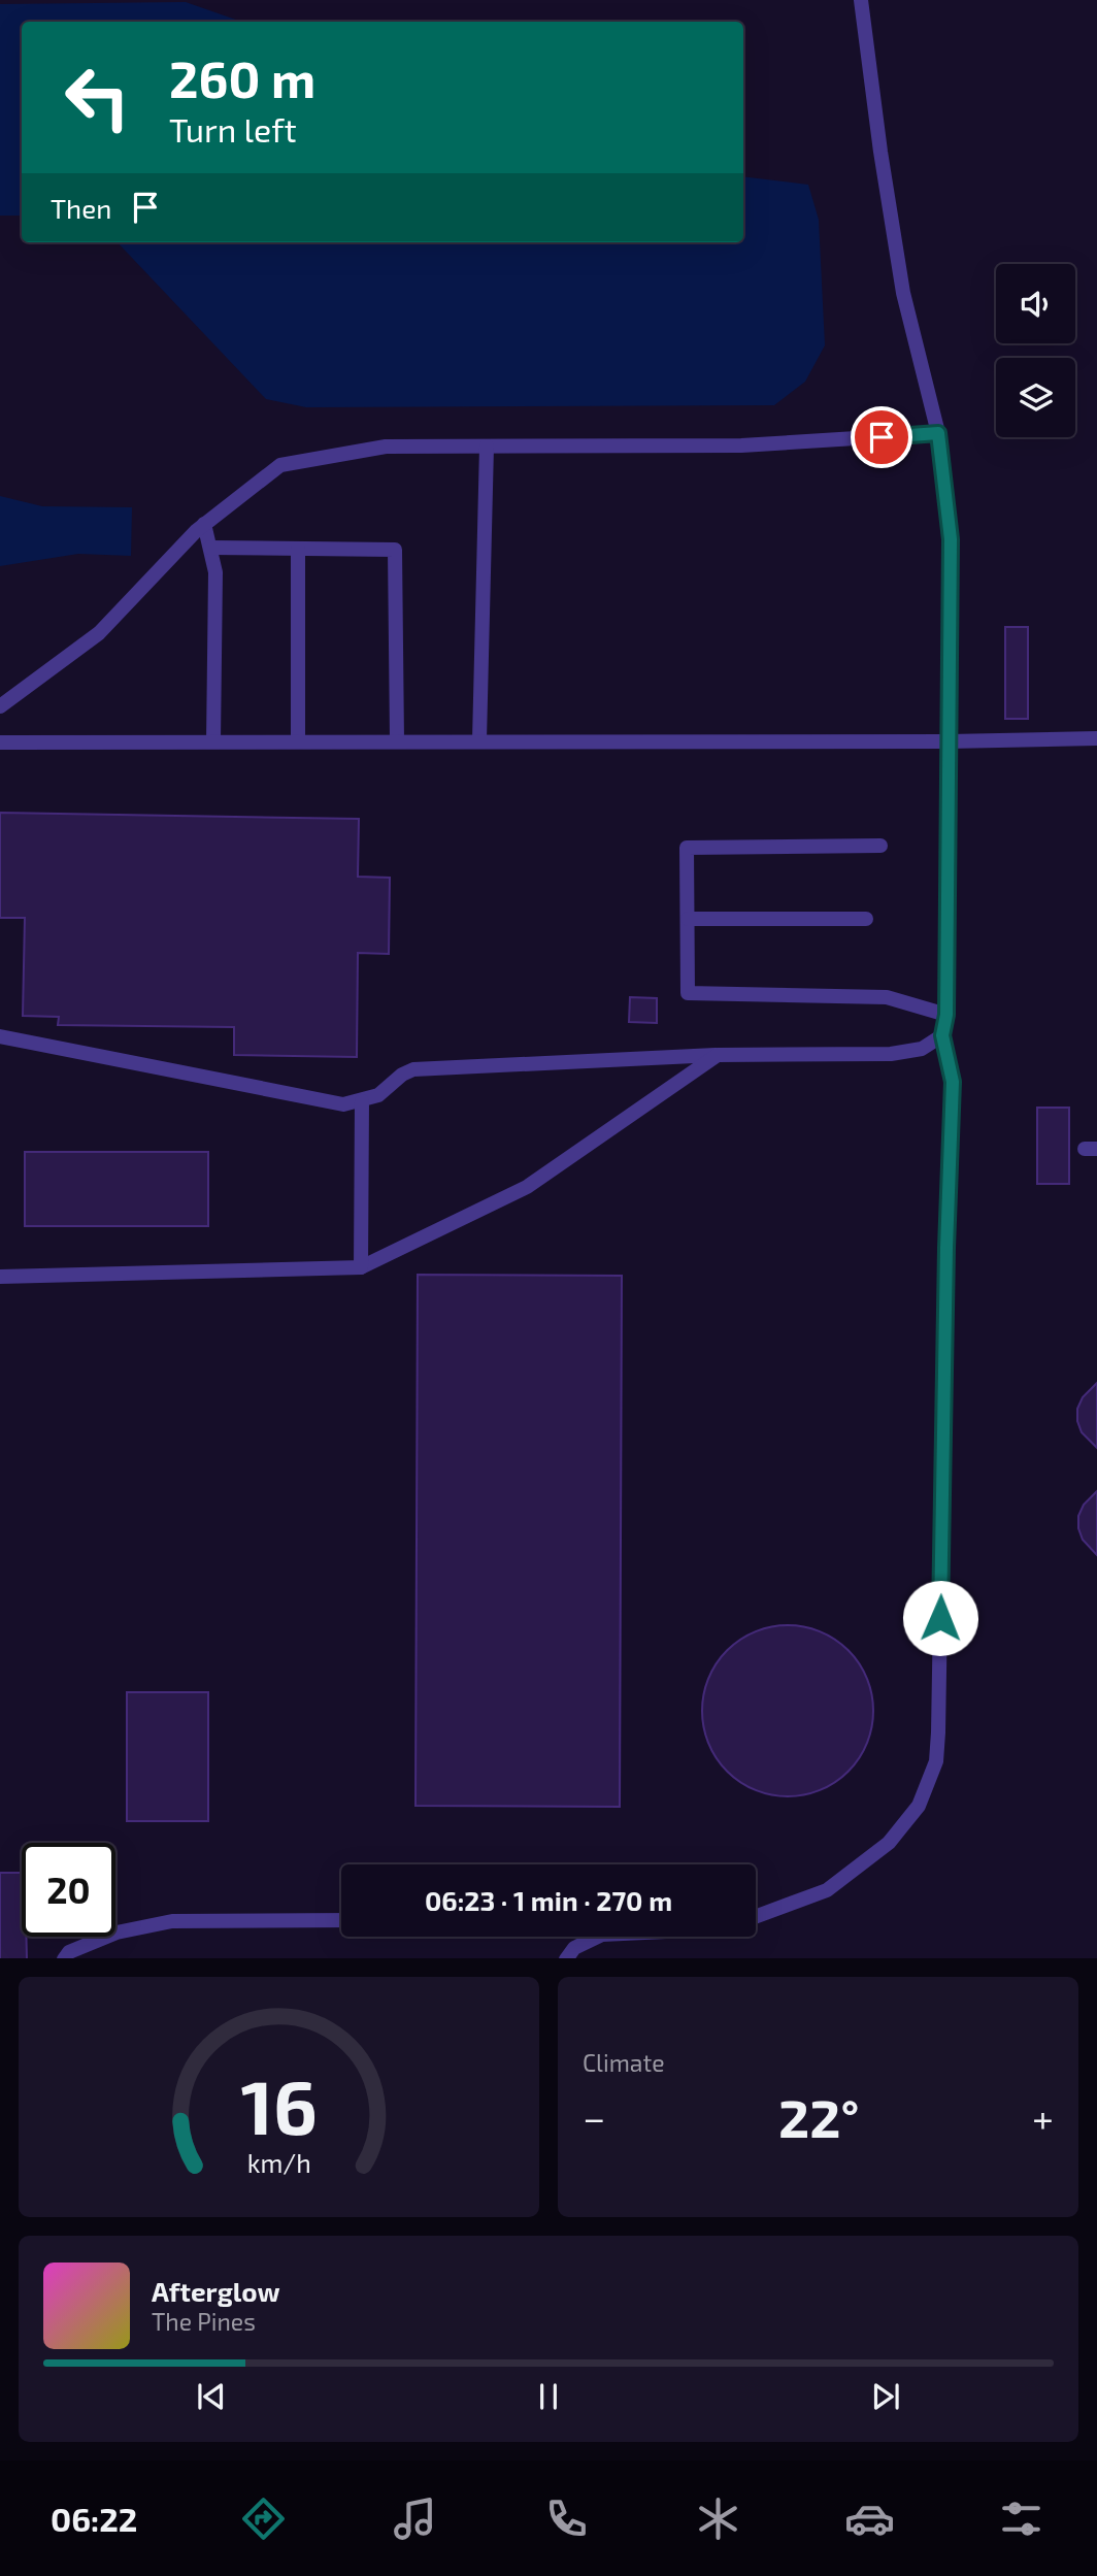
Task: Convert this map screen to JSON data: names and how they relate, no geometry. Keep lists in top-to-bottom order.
{
  "page": {
    "turn": ["260 m", "Turn left"],
    "then": "Then",
    "limit": "20",
    "trip": "06:23 · 1 min · 270 m",
    "tile": "Climate",
    "heat": ["−", "22°", "+"],
    "song": ["Afterglow", "The Pines"],
    "tabs": "06:22",
    "gauge": ["16", "km/h"]
  }
}
